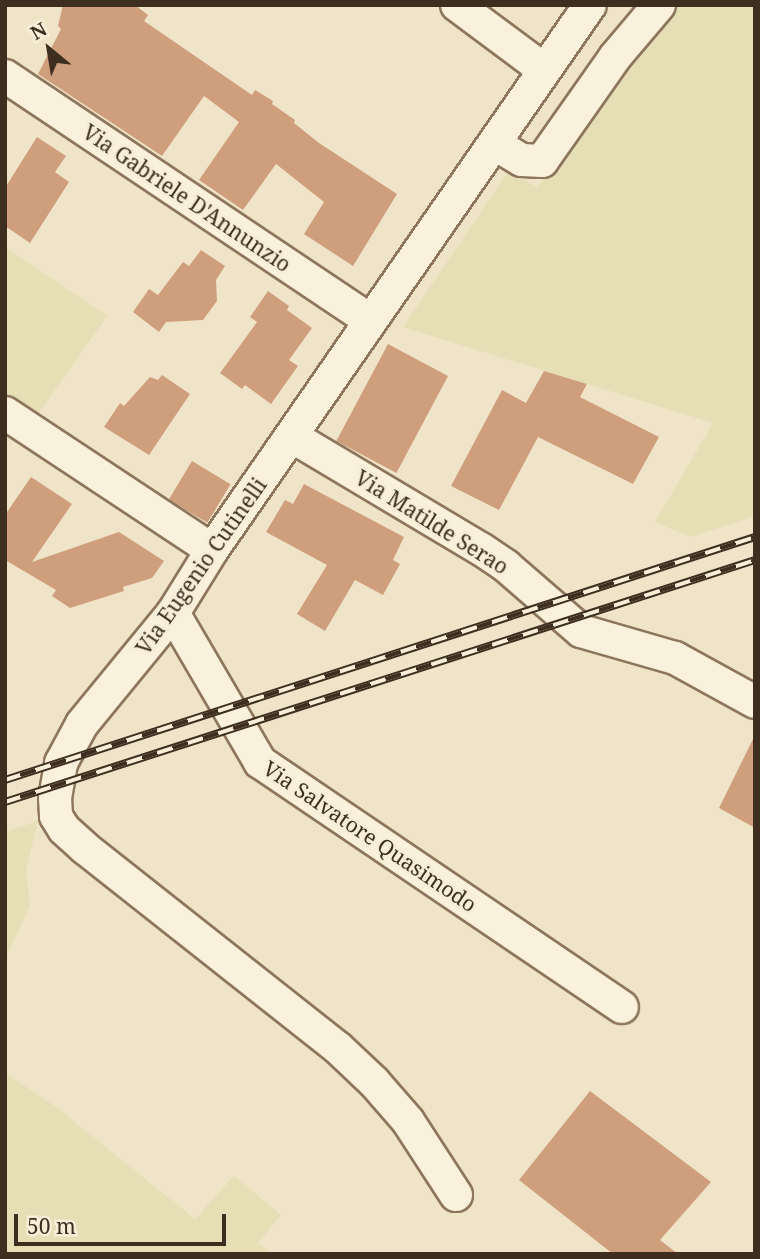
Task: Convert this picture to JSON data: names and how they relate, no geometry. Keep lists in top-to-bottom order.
{
  "streets": {
    "street": [
      "Via Gabriele D'Annunzio",
      "Via Matilde Serao",
      "Via Eugenio Cutinelli",
      "Via Salvatore Quasimodo"
    ]
  },
  "crossings": [
    ["Via Gabriele D'Annunzio", "Via Eugenio Cutinelli"],
    ["Via Matilde Serao", "Via Eugenio Cutinelli"],
    ["Via Eugenio Cutinelli", "Via Salvatore Quasimodo"]
  ],
  "scale_bar": "50 m",
  "north": "top left"
}
